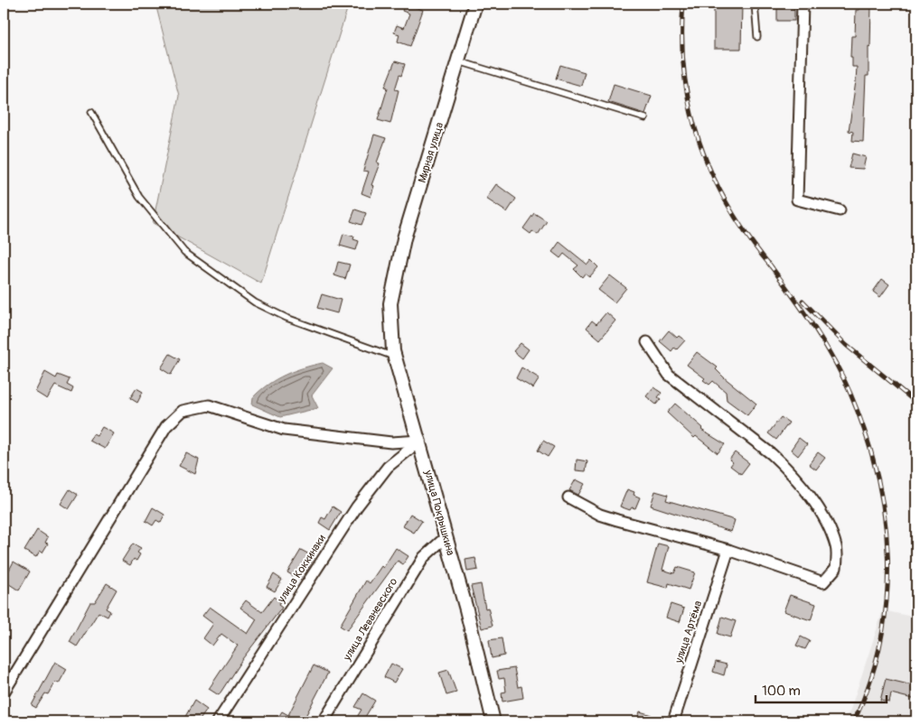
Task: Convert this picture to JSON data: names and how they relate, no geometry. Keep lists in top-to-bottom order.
{
  "streets": {
    "street": [
      "Мирная улица",
      "улица Покрышкина",
      "улица Коккинаки",
      "улица Леваневского",
      "улица Артёма"
    ]
  },
  "crossings": [
    ["Мирная улица", "улица Покрышкина"],
    ["улица Покрышкина", "улица Коккинаки"],
    ["улица Покрышкина", "улица Леваневского"]
  ],
  "scale_bar": "100 m"
}
